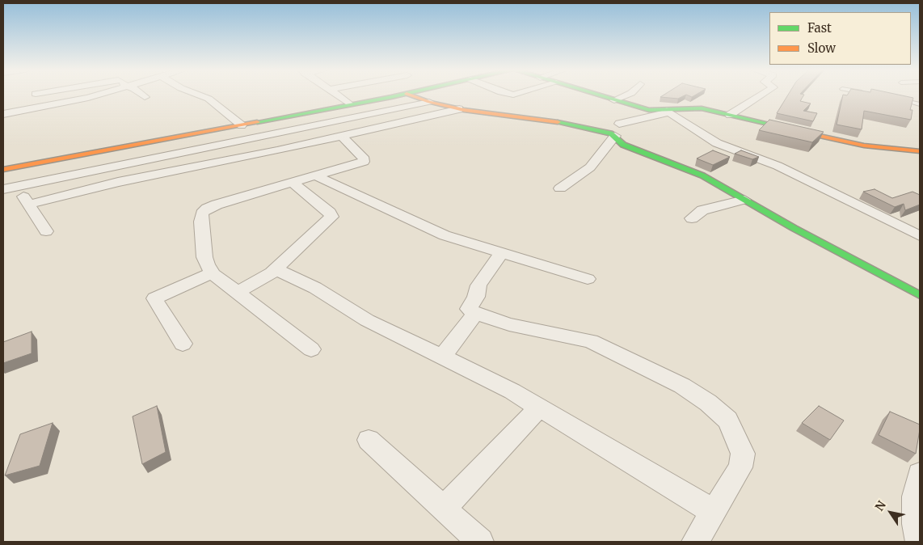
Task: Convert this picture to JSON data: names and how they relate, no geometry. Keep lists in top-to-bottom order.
{
  "legend": ["Fast", "Slow"],
  "north": "top left"
}
